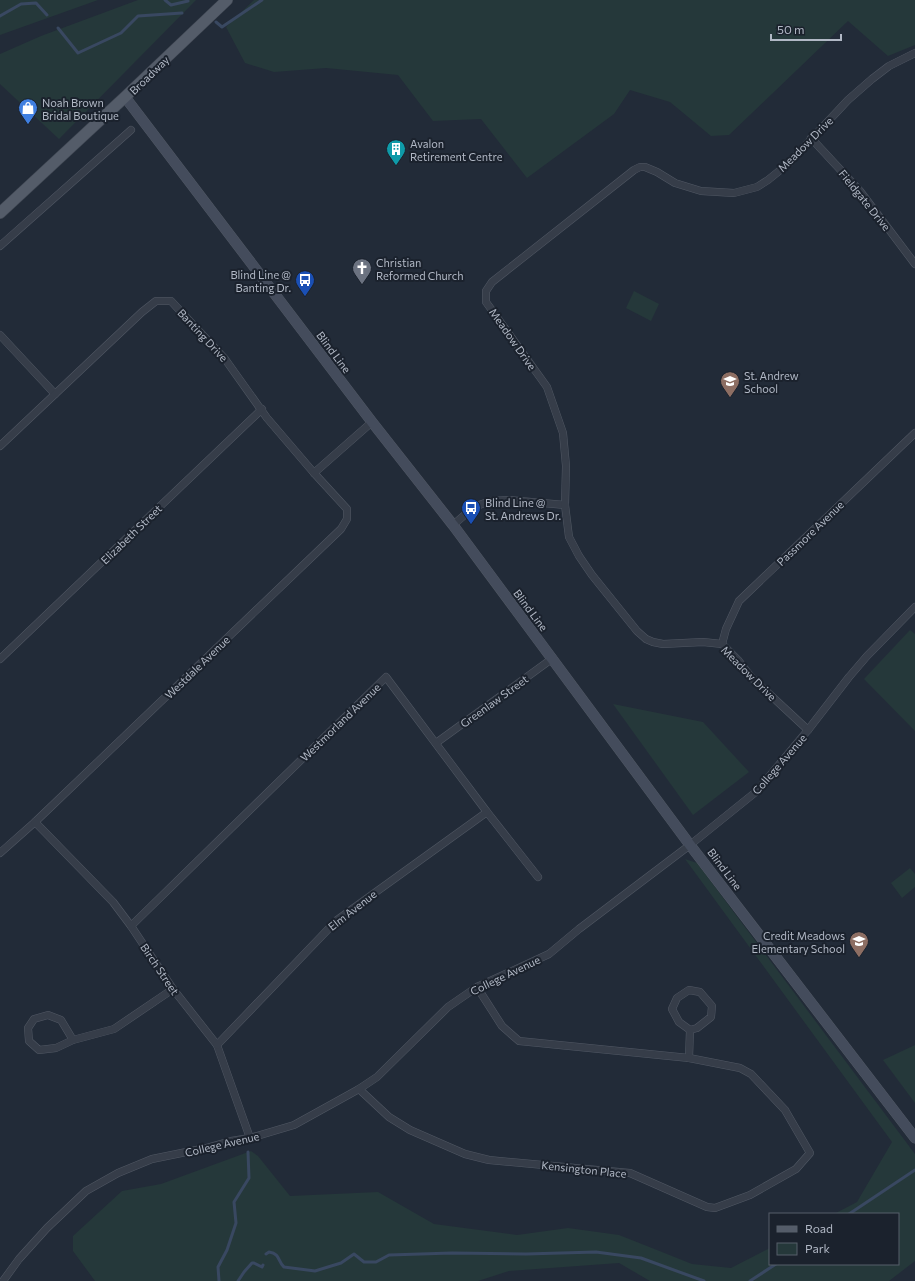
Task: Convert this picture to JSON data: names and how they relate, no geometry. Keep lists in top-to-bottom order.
{
  "streets": {
    "main road": ["Broadway"],
    "street": [
      "Meadow Drive",
      "Fieldgate Drive",
      "Banting Drive",
      "Blind Line",
      "Passmore Avenue",
      "Elizabeth Street",
      "Westdale Avenue",
      "Greenlaw Street",
      "Westmorland Avenue",
      "College Avenue",
      "Elm Avenue",
      "Birch Street",
      "Kensington Place"
    ]
  },
  "crossings": [
    ["Broadway", "Blind Line"],
    ["Meadow Drive", "Fieldgate Drive"],
    ["Meadow Drive", "Passmore Avenue"],
    ["Meadow Drive", "College Avenue"],
    ["Banting Drive", "Elizabeth Street"],
    ["Banting Drive", "Westdale Avenue"],
    ["Blind Line", "Greenlaw Street"],
    ["Blind Line", "College Avenue"],
    ["Westdale Avenue", "Birch Street"],
    ["Greenlaw Street", "Westmorland Avenue"],
    ["Westmorland Avenue", "Elm Avenue"],
    ["Westmorland Avenue", "Birch Street"],
    ["College Avenue", "Birch Street"],
    ["College Avenue", "Kensington Place"],
    ["Elm Avenue", "Birch Street"]
  ],
  "places": {
    "shop": ["Noah Brown Bridal Boutique"],
    "building": ["Avalon Retirement Centre"],
    "church": ["Christian Reformed Church"],
    "bus stop": ["Blind Line @ Banting Dr.", "Blind Line @ St. Andrews Dr."],
    "school or university": ["St. Andrew School", "Credit Meadows Elementary School"]
  },
  "legend": ["Road", "Park"],
  "scale_bar": "50 m"
}
